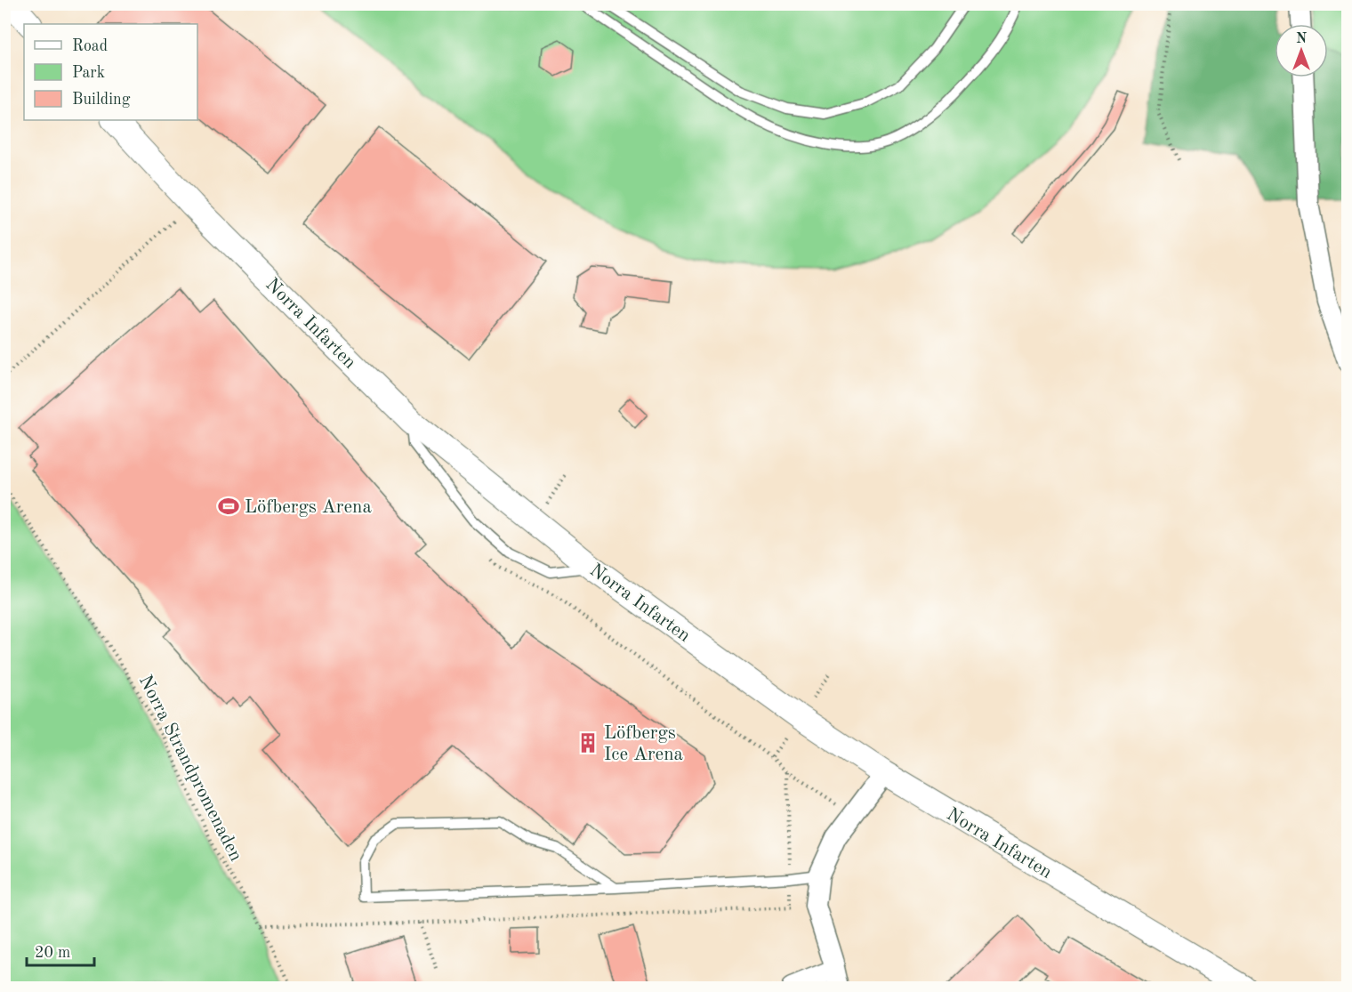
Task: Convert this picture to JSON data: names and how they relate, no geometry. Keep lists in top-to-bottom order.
{
  "streets": {
    "street": ["Norra Infarten"],
    "path": ["Norra Strandpromenaden"]
  },
  "places": {
    "sports": ["Löfbergs Arena"],
    "building": ["Löfbergs Ice Arena"]
  },
  "legend": ["Road", "Park", "Building"],
  "scale_bar": "20 m",
  "north": "top"
}
